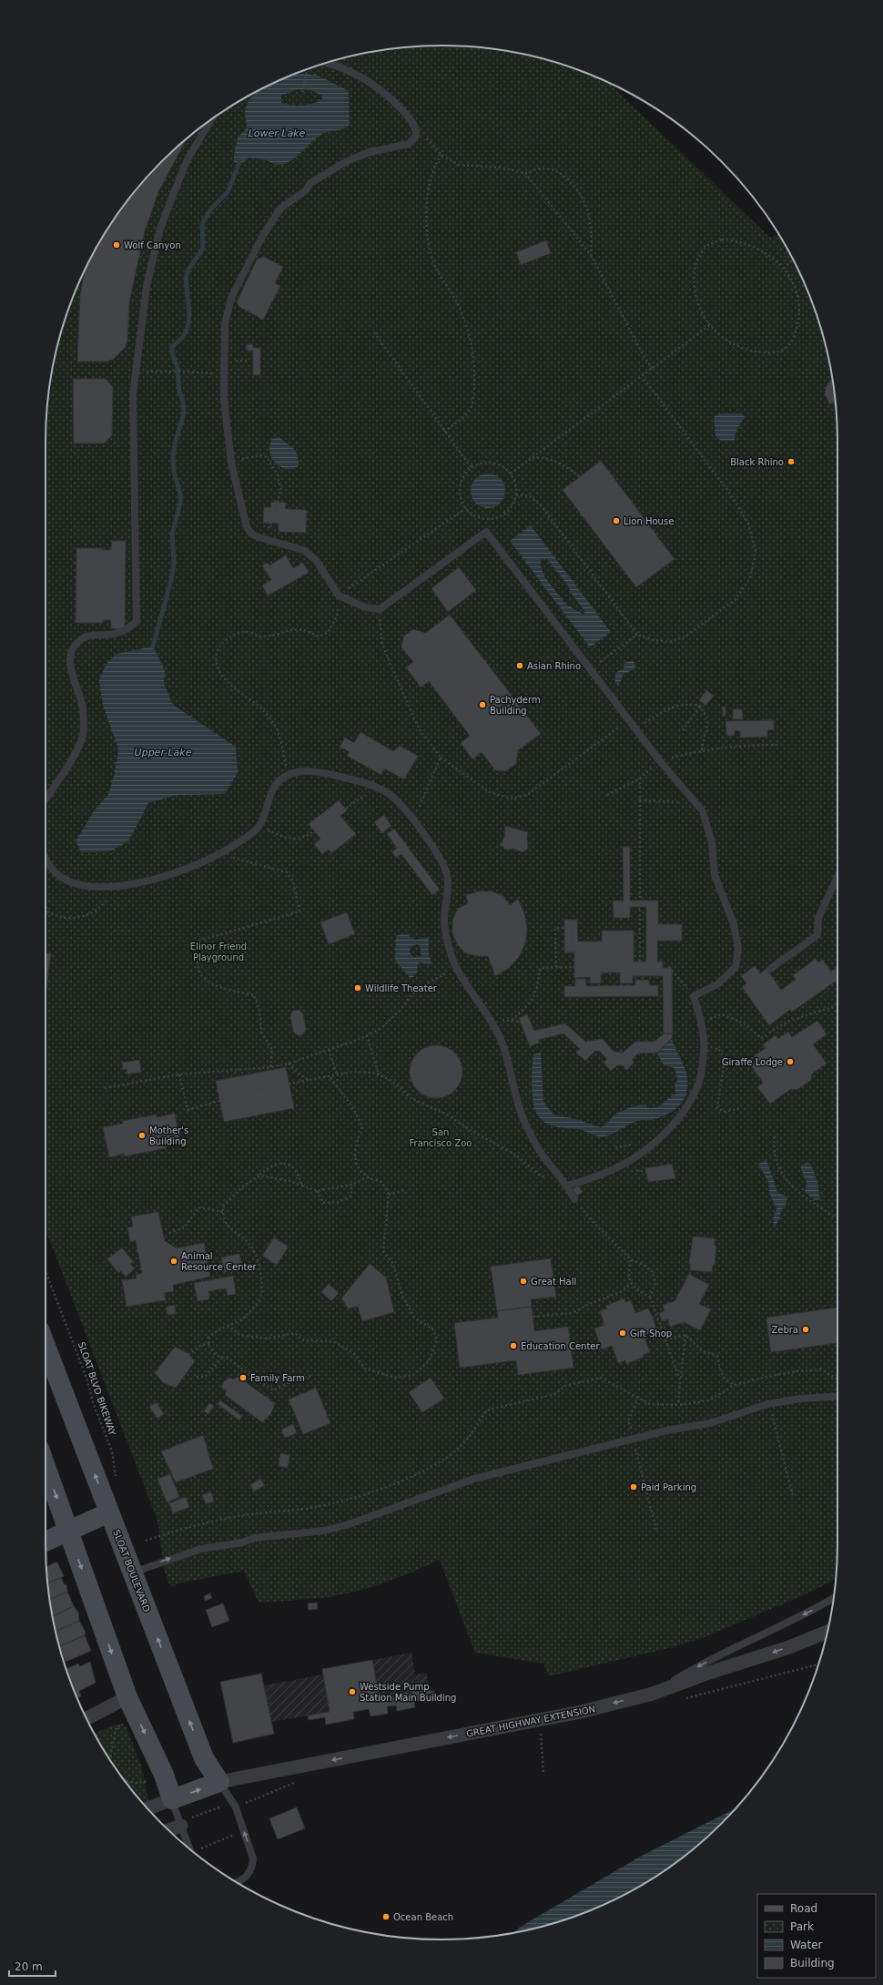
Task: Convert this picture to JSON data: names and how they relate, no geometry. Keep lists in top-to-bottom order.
{
  "streets": {
    "street": ["SLOAT BOULEVARD", "GREAT HIGHWAY EXTENSION"],
    "path": ["SLOAT BLVD BIKEWAY"]
  },
  "crossings": [
    ["SLOAT BOULEVARD", "GREAT HIGHWAY EXTENSION"]
  ],
  "one_way": ["GREAT HIGHWAY EXTENSION"],
  "water": ["Lower Lake", "Upper Lake"],
  "parks": ["Elinor Friend Playground", "San Francisco Zoo"],
  "places": [
    "Wolf Canyon",
    "Black Rhino",
    "Lion House",
    "Asian Rhino",
    "Pachyderm Building",
    "Wildlife Theater",
    "Giraffe Lodge",
    "Mother's Building",
    "Animal Resource Center",
    "Great Hall",
    "Zebra",
    "Gift Shop",
    "Education Center",
    "Family Farm",
    "Paid Parking",
    "Westside Pump Station Main Building",
    "Ocean Beach"
  ],
  "legend": [
    "Road",
    "Park",
    "Water",
    "Building"
  ],
  "scale_bar": "20 m"
}
